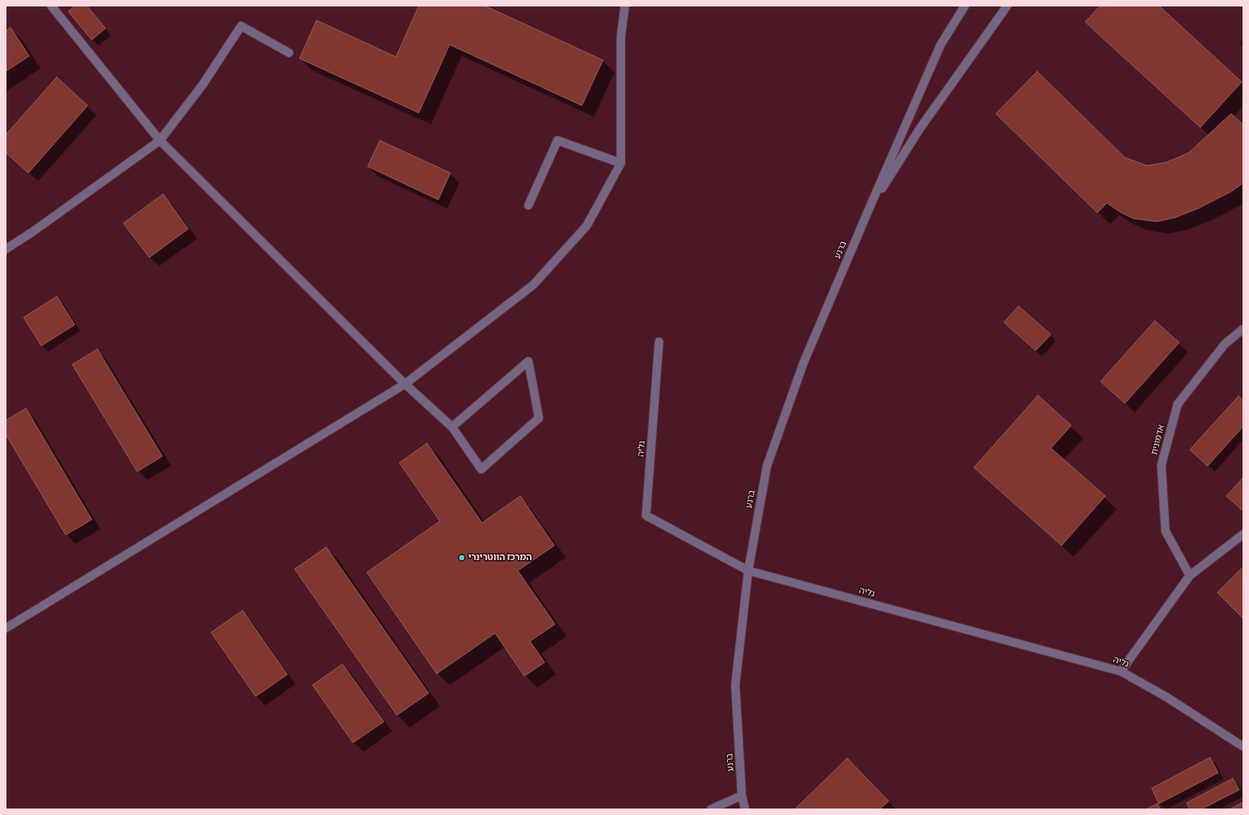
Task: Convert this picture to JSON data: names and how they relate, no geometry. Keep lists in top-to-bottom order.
{
  "streets": {
    "street": ["ברנע", "אדמונית", "גליה"]
  },
  "crossings": [
    ["ברנע", "גליה"]
  ],
  "places": ["המרכז הווטרינרי"]
}
